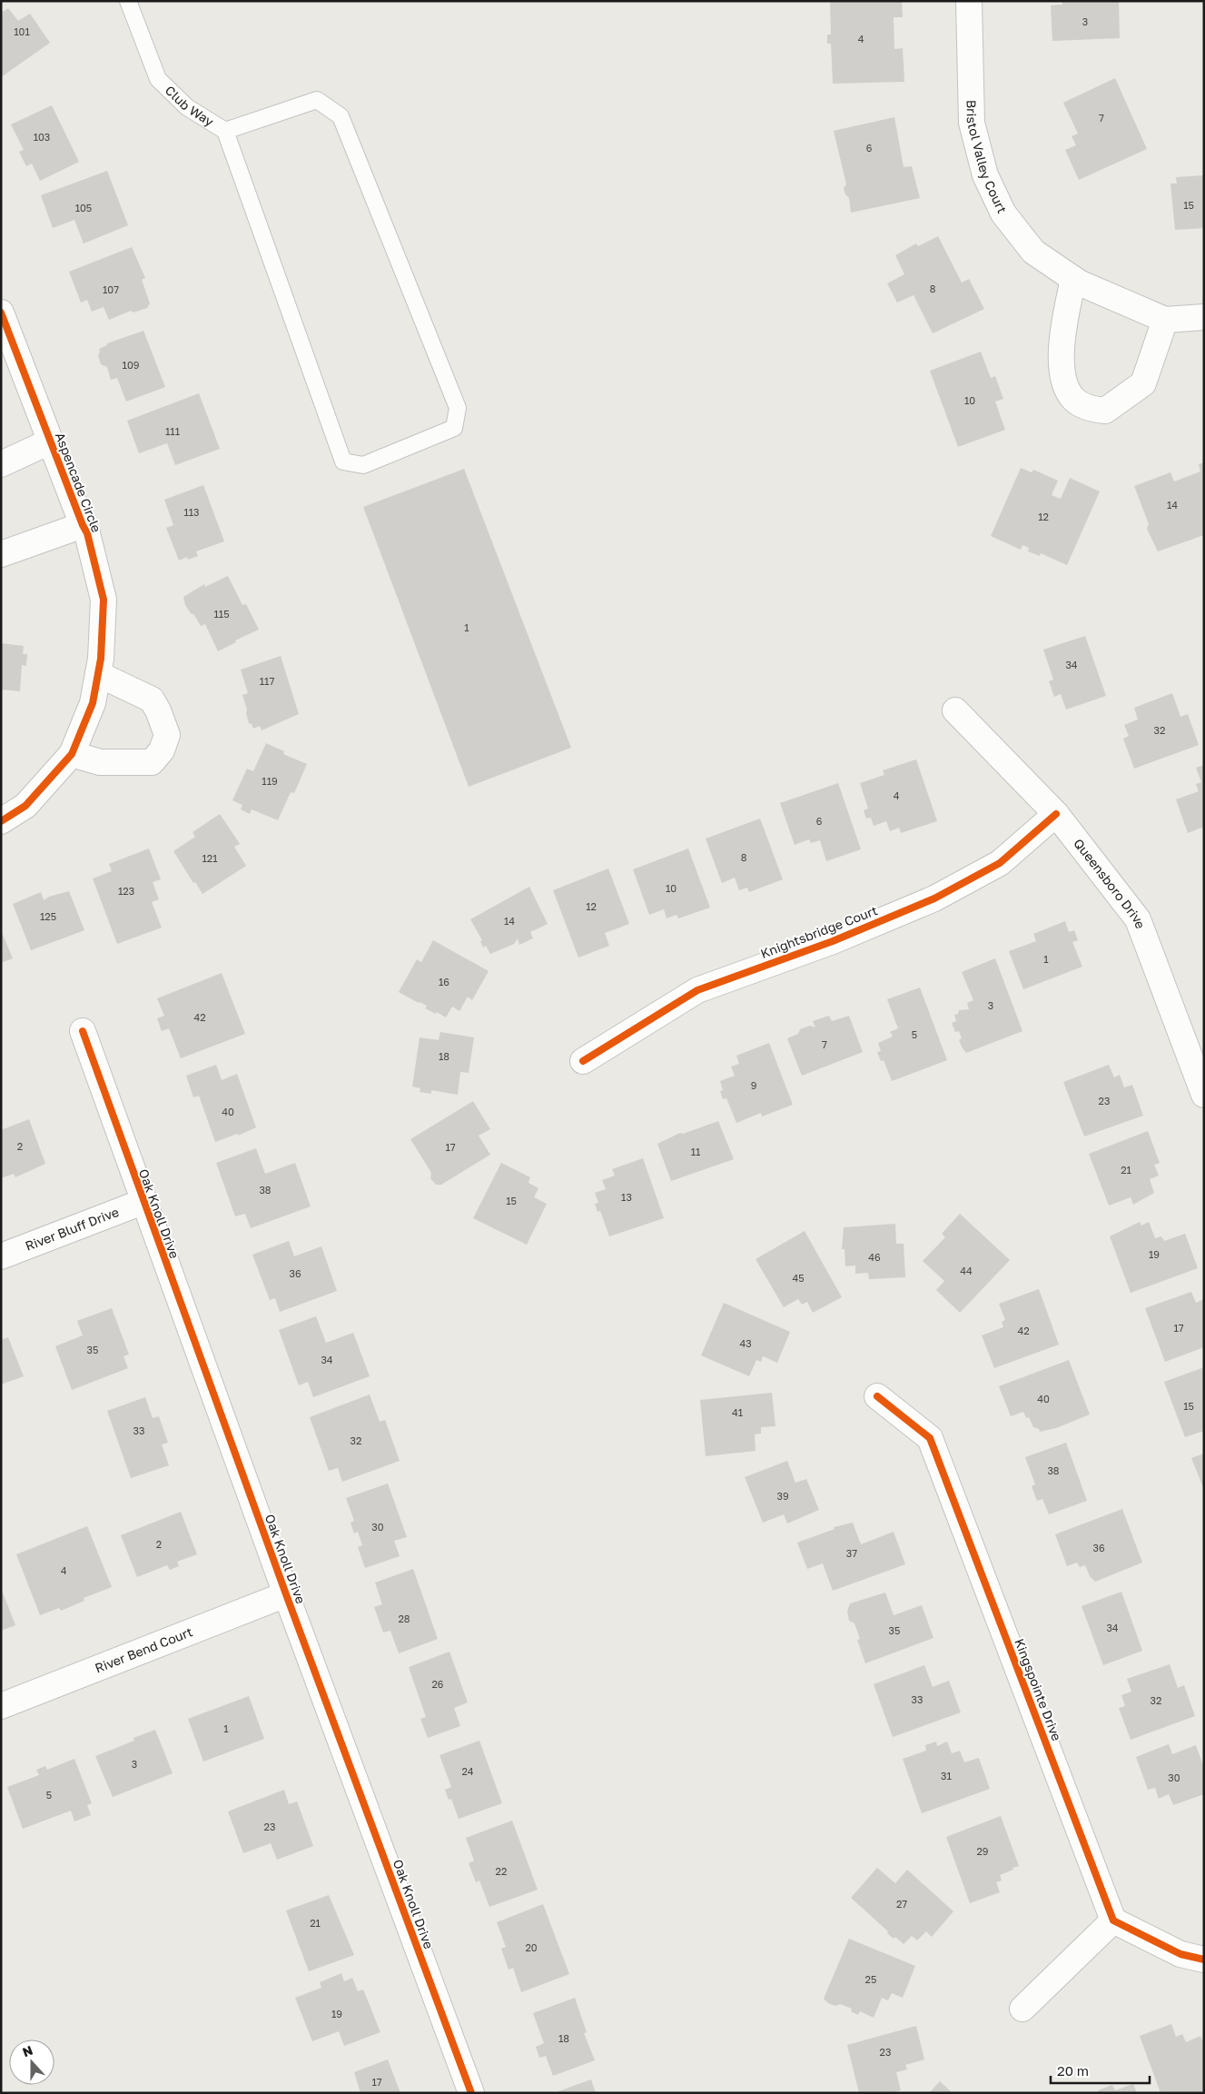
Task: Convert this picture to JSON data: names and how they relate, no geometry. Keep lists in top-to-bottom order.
{
  "streets": {
    "street": [
      "Bristol Valley Court",
      "Aspencade Circle",
      "Queensboro Drive",
      "Knightsbridge Court",
      "Oak Knoll Drive",
      "River Bluff Drive",
      "River Bend Court",
      "Kingspointe Drive"
    ],
    "lane": ["Club Way"]
  },
  "crossings": [
    ["Queensboro Drive", "Knightsbridge Court"],
    ["Oak Knoll Drive", "River Bluff Drive"],
    ["Oak Knoll Drive", "River Bend Court"]
  ],
  "house_numbers": [
    "3",
    "101",
    "4",
    "7",
    "103",
    "6",
    "15",
    "105",
    "8",
    "107",
    "109",
    "10",
    "111",
    "14",
    "113",
    "12",
    "115",
    "1",
    "34",
    "117",
    "32",
    "119",
    "4",
    "6",
    "8",
    "121",
    "10",
    "123",
    "12",
    "125",
    "14",
    "1",
    "16",
    "3",
    "42",
    "5",
    "7",
    "18",
    "9",
    "23",
    "40",
    "2",
    "17",
    "11",
    "21",
    "38",
    "13",
    "15",
    "19",
    "46",
    "44",
    "36",
    "45",
    "17",
    "42",
    "43",
    "35",
    "34",
    "40",
    "15",
    "41",
    "33",
    "32",
    "38",
    "39",
    "30",
    "2",
    "36",
    "37",
    "4",
    "28",
    "34",
    "35",
    "26",
    "33",
    "32",
    "1",
    "3",
    "24",
    "31",
    "30",
    "5",
    "23",
    "29",
    "22",
    "27",
    "21",
    "20",
    "25",
    "19",
    "18",
    "23",
    "17"
  ],
  "scale_bar": "20 m",
  "north": "top"
}
